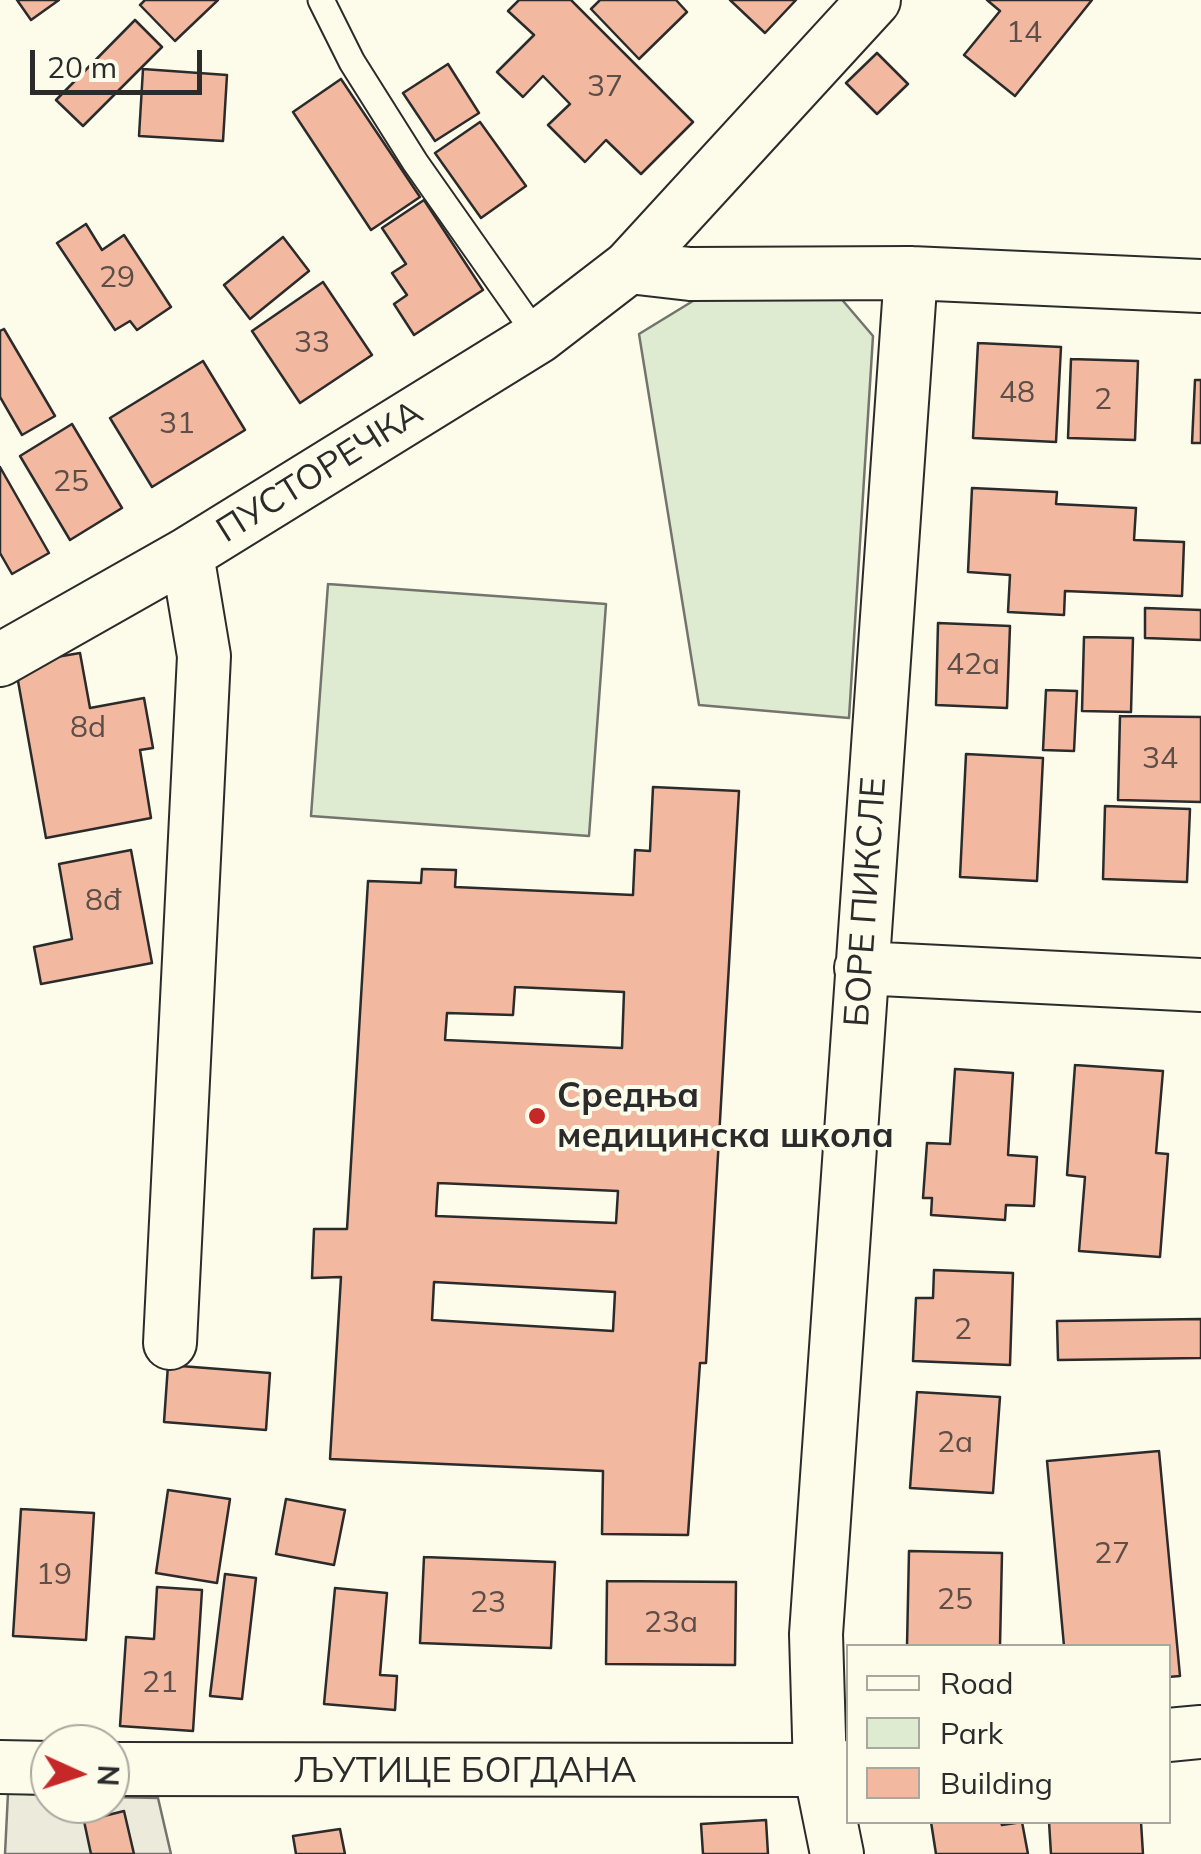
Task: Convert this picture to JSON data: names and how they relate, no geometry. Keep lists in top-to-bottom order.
{
  "streets": {
    "street": ["ПУСТОРЕЧКА", "БОРЕ ПИКСЛЕ", "ЉУТИЦЕ БОГДАНА"]
  },
  "crossings": [
    ["БОРЕ ПИКСЛЕ", "ЉУТИЦЕ БОГДАНА"]
  ],
  "places": ["Средња медицинска школа"],
  "house_numbers": [
    "14",
    "37",
    "29",
    "33",
    "48",
    "2",
    "31",
    "25",
    "42a",
    "8d",
    "34",
    "8đ",
    "2",
    "2a",
    "27",
    "19",
    "25",
    "23",
    "23a",
    "21"
  ],
  "legend": ["Road", "Park", "Building"],
  "scale_bar": "20 m",
  "north": "right"
}
